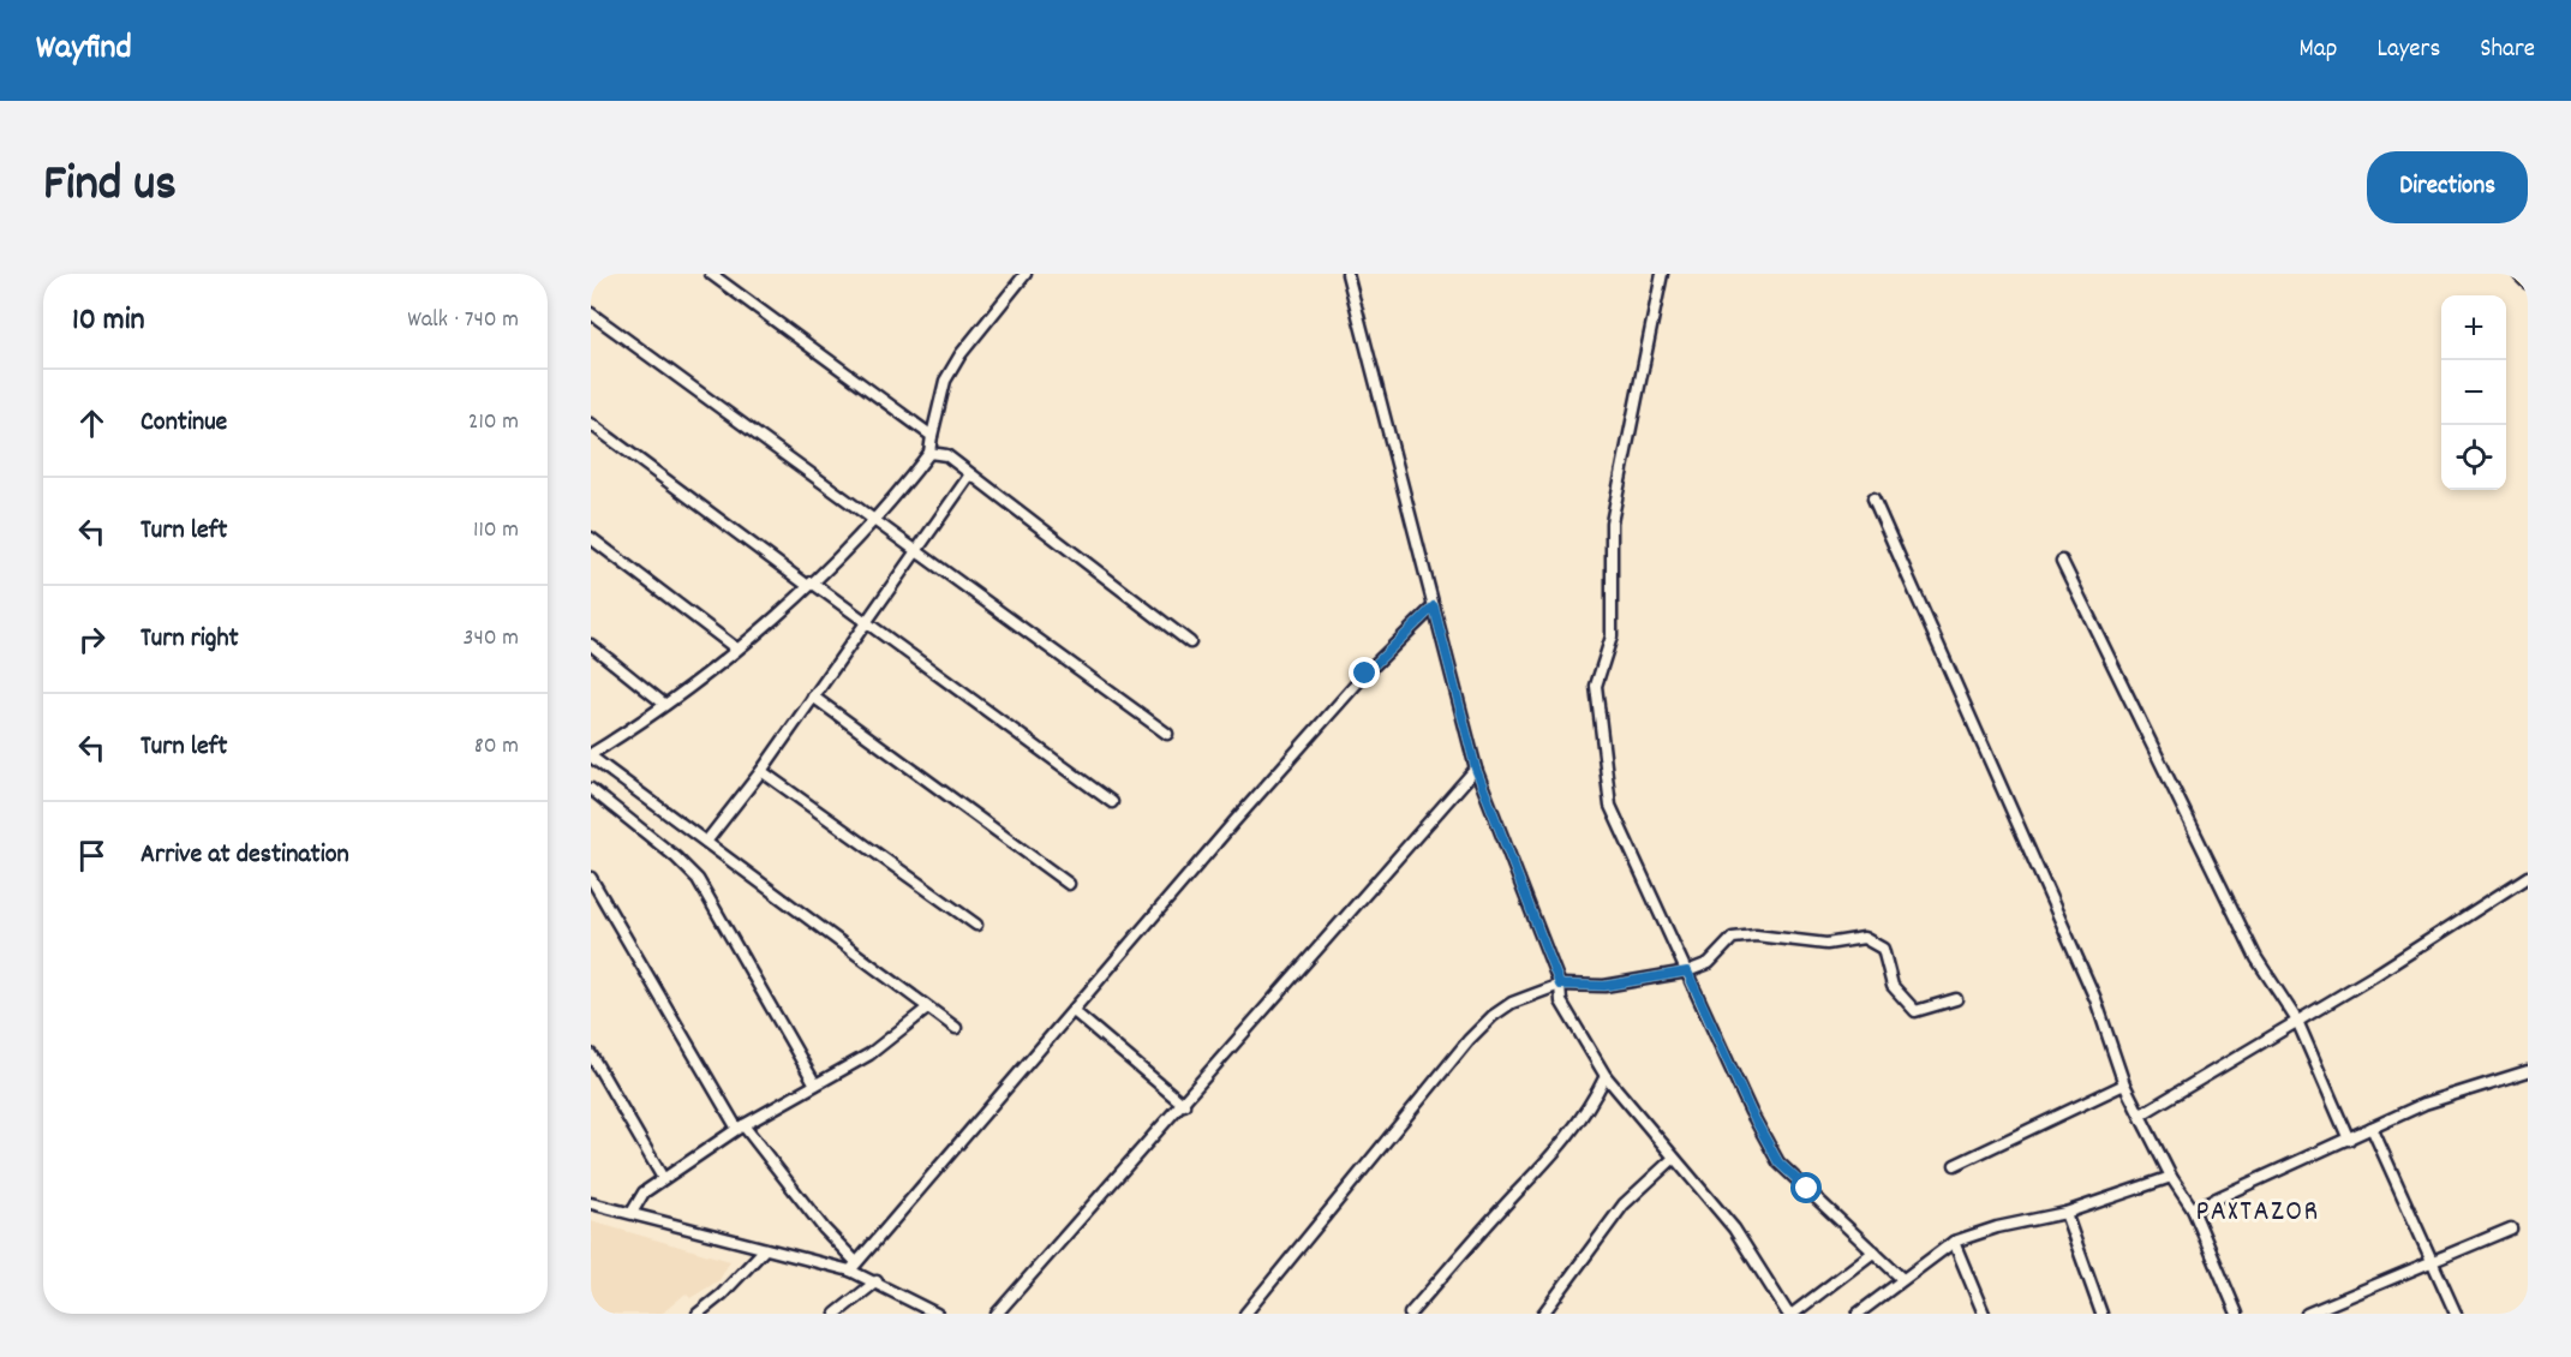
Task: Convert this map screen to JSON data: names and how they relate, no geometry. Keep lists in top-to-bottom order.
{
  "districts": ["PAXTAZOR"],
  "page": {
    "header": "Wayfind",
    "nav": ["Map", "Layers", "Share"],
    "title": "Find us",
    "buttons": "Directions",
    "heading": ["10 min", "Walk · 740 m"],
    "map_buttons": ["+", "−"],
    "list": [
      ["Continue", "210 m"],
      ["Turn left", "110 m"],
      ["Turn right", "340 m"],
      ["Turn left", "80 m"],
      "Arrive at destination"
    ]
  }
}
